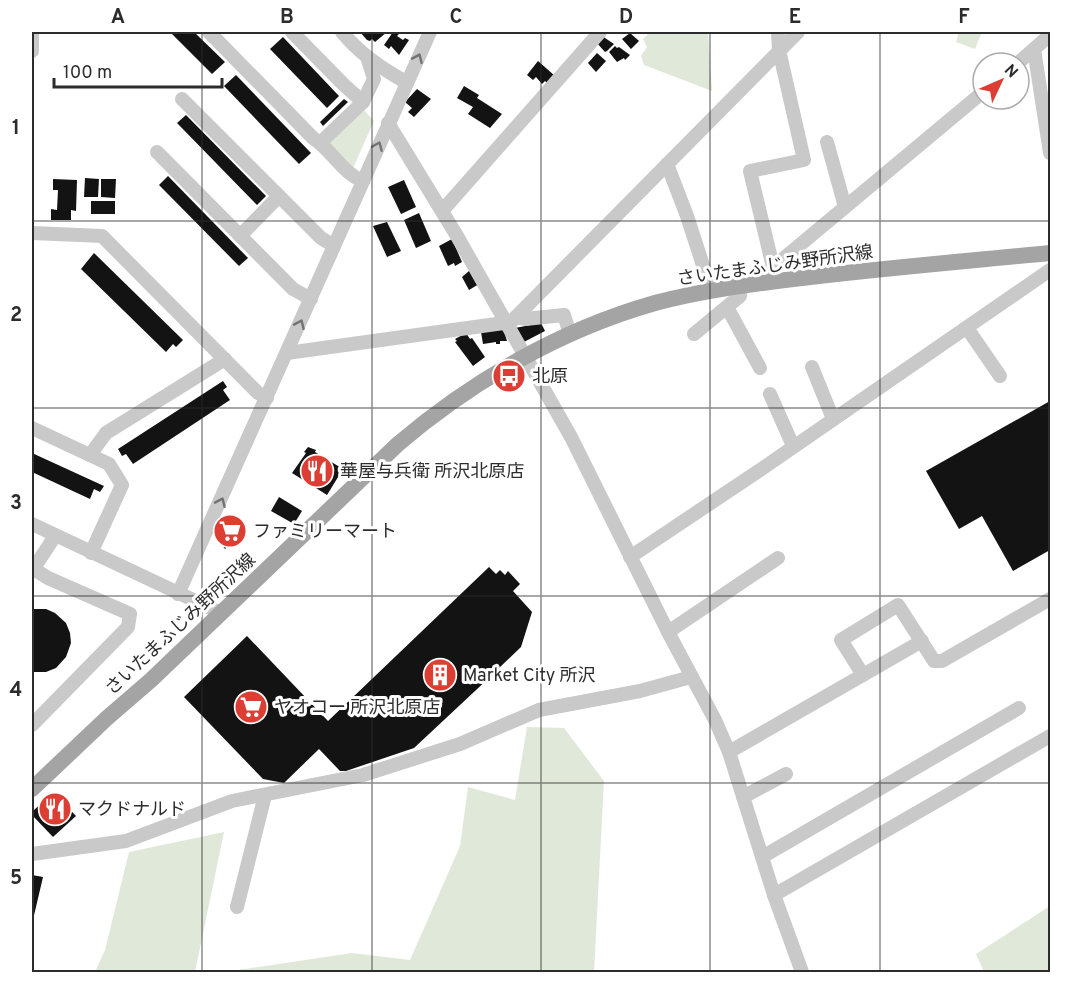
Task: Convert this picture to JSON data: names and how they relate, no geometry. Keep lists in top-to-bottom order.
{
  "streets": {
    "main road": ["さいたまふじみ野所沢線"]
  },
  "places": {
    "bus stop": ["北原"],
    "restaurant": ["華屋与兵衛 所沢北原店", "マクドナルド"],
    "supermarket": ["ファミリーマート", "ヤオコー 所沢北原店"],
    "building": ["Market City 所沢"]
  },
  "scale_bar": "100 m",
  "north": "top right",
  "grid": {
    "columns": [
      "A",
      "B",
      "C",
      "D",
      "E",
      "F"
    ],
    "rows": [
      "1",
      "2",
      "3",
      "4",
      "5"
    ]
  }
}
